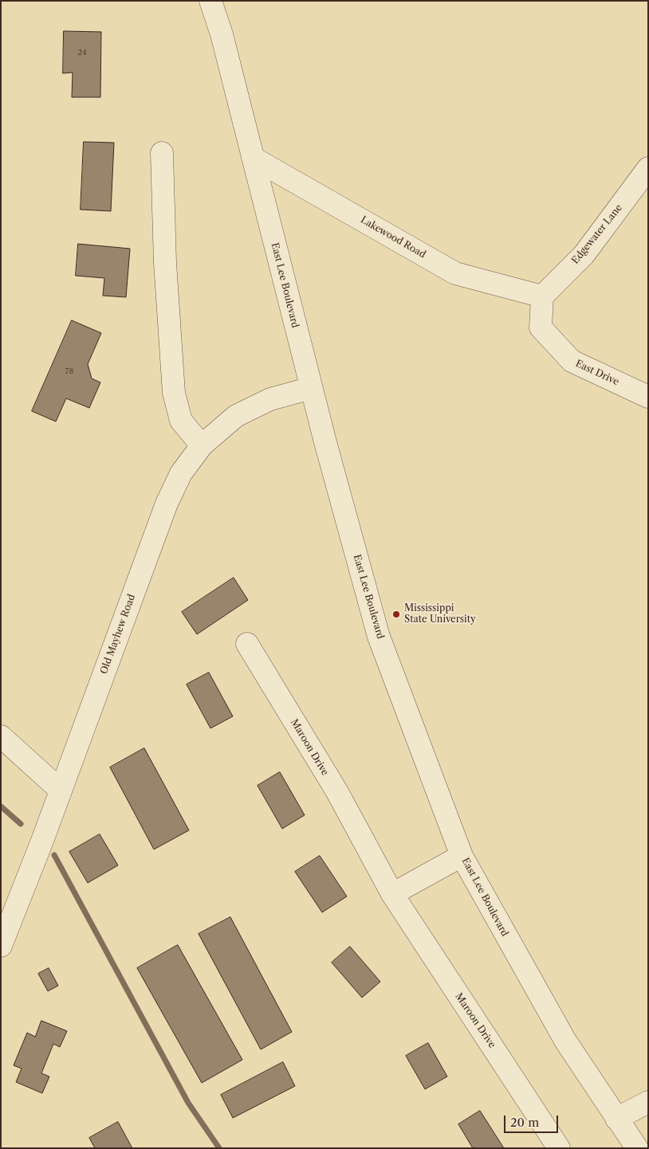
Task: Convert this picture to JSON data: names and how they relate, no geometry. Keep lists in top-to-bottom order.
{
  "streets": {
    "street": [
      "Edgewater Lane",
      "Lakewood Road",
      "East Lee Boulevard",
      "East Drive",
      "Old Mayhew Road",
      "Maroon Drive"
    ]
  },
  "crossings": [
    ["Edgewater Lane", "Lakewood Road"],
    ["Edgewater Lane", "East Drive"],
    ["Lakewood Road", "East Lee Boulevard"],
    ["Lakewood Road", "East Drive"],
    ["East Lee Boulevard", "Old Mayhew Road"]
  ],
  "places": ["Mississippi State University"],
  "house_numbers": ["24", "78"],
  "scale_bar": "20 m"
}
